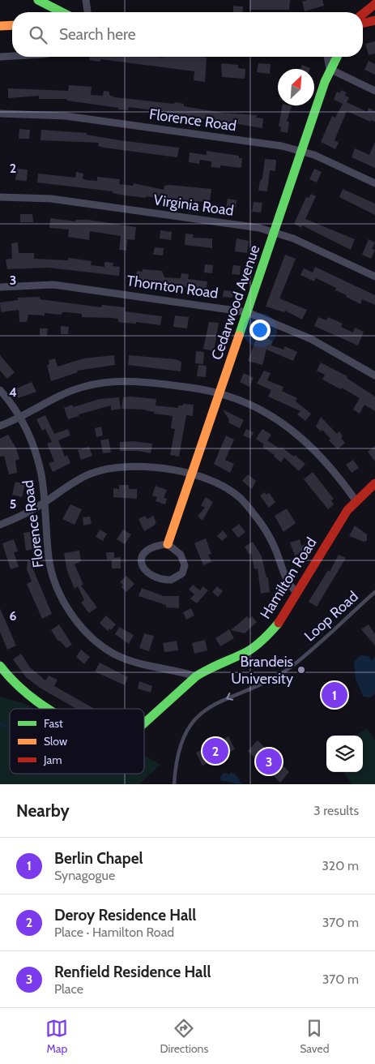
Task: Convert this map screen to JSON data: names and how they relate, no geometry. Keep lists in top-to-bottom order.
{
  "streets": {
    "main road": ["Cedarwood Avenue", "Hamilton Road"],
    "street": ["Florence Road", "Virginia Road", "Thornton Road"],
    "lane": ["Loop Road"]
  },
  "crossings": [
    ["Florence Road", "Cedarwood Avenue"],
    ["Florence Road", "Hamilton Road"],
    ["Virginia Road", "Cedarwood Avenue"],
    ["Thornton Road", "Cedarwood Avenue"]
  ],
  "one_way": ["Loop Road"],
  "places": ["Brandeis University"],
  "legend": ["Fast", "Slow", "Jam"],
  "north": "top right",
  "page": {
    "search": "Search here",
    "pins": ["1", "2", "3"],
    "heading": ["Nearby", "3 results"],
    "list": [
      {
        "mark": "1",
        "name": "Berlin Chapel",
        "note": "Synagogue",
        "value": "320 m"
      },
      {
        "mark": "2",
        "name": "Deroy Residence Hall",
        "note": "Place · Hamilton Road",
        "value": "370 m"
      },
      {
        "mark": "3",
        "name": "Renfield Residence Hall",
        "note": "Place",
        "value": "370 m"
      }
    ],
    "nav": ["Map", "Directions", "Saved"]
  },
  "grid": {
    "rows": [
      "2",
      "3",
      "4",
      "5",
      "6"
    ]
  }
}
